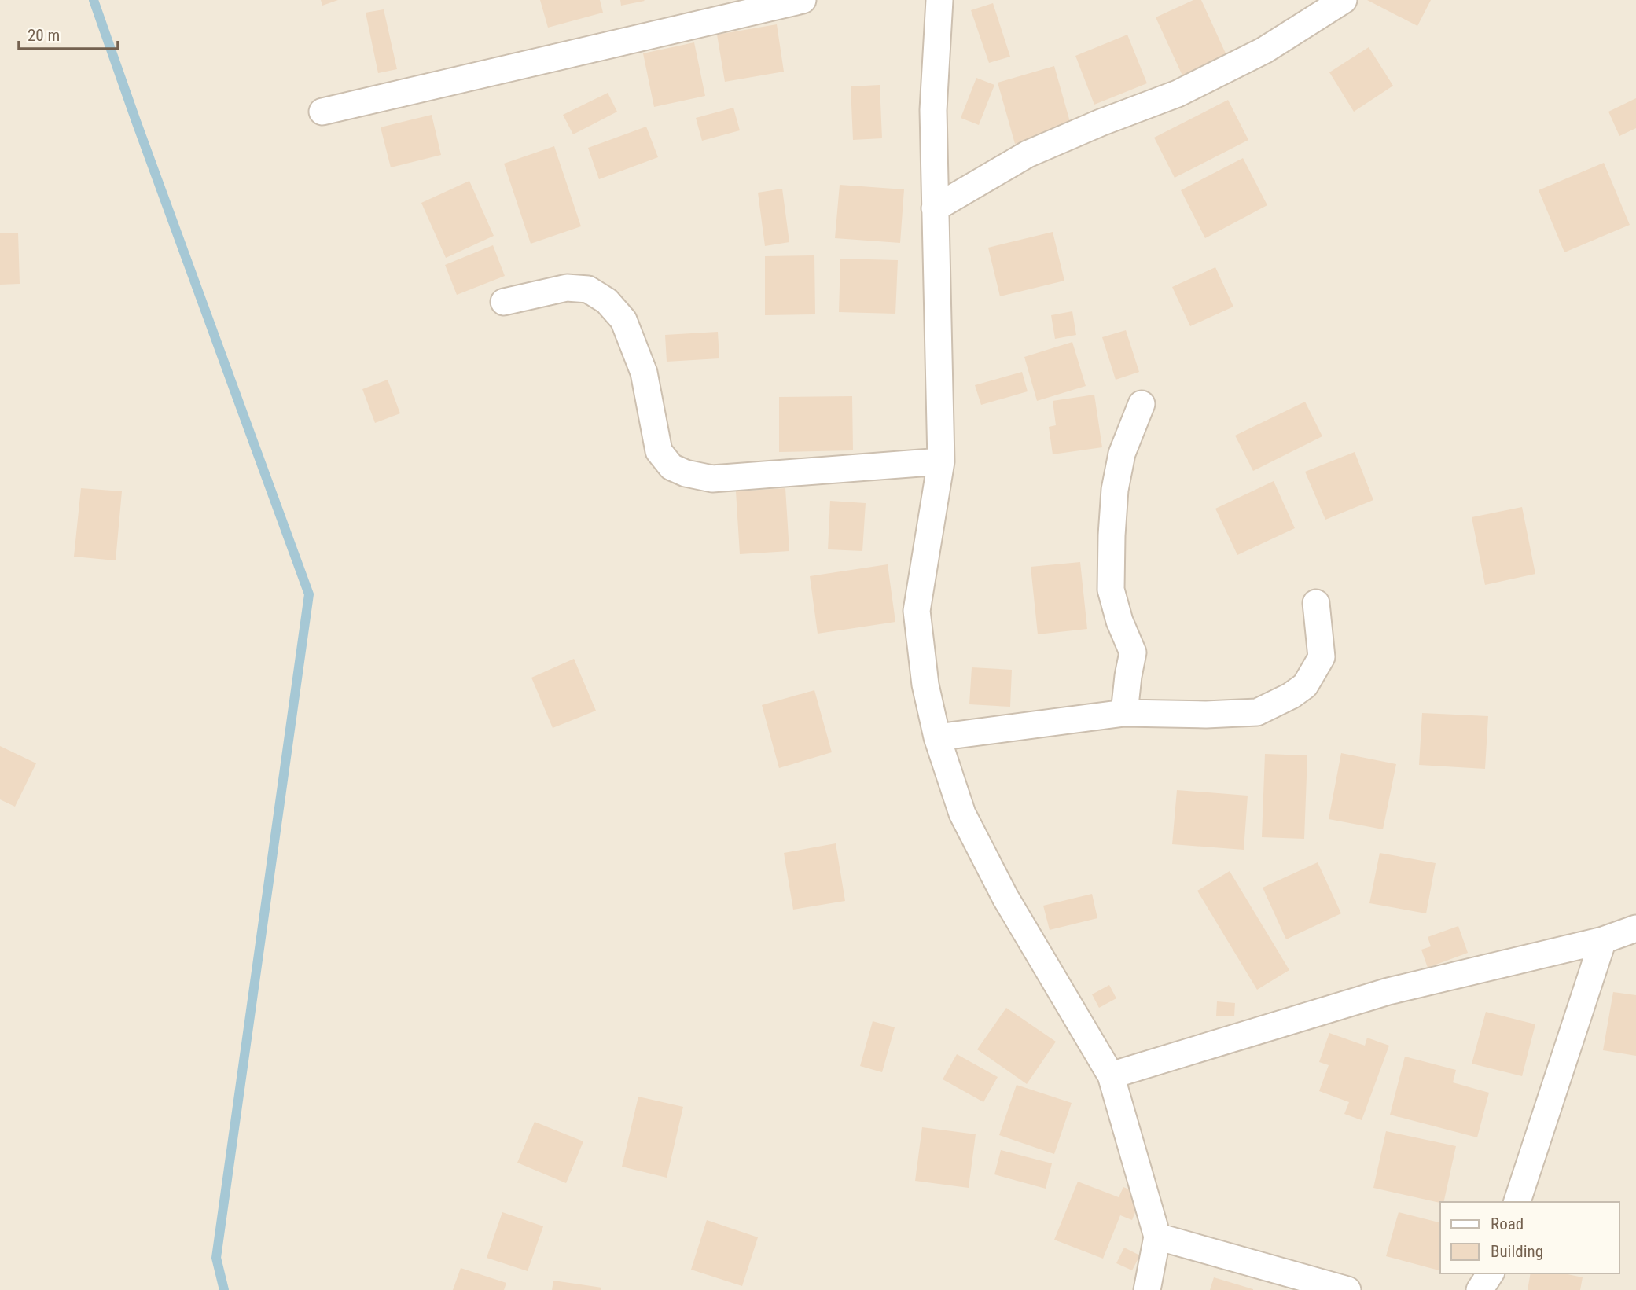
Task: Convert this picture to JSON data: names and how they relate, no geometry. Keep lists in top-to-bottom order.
{
  "legend": ["Road", "Building"],
  "scale_bar": "20 m"
}
